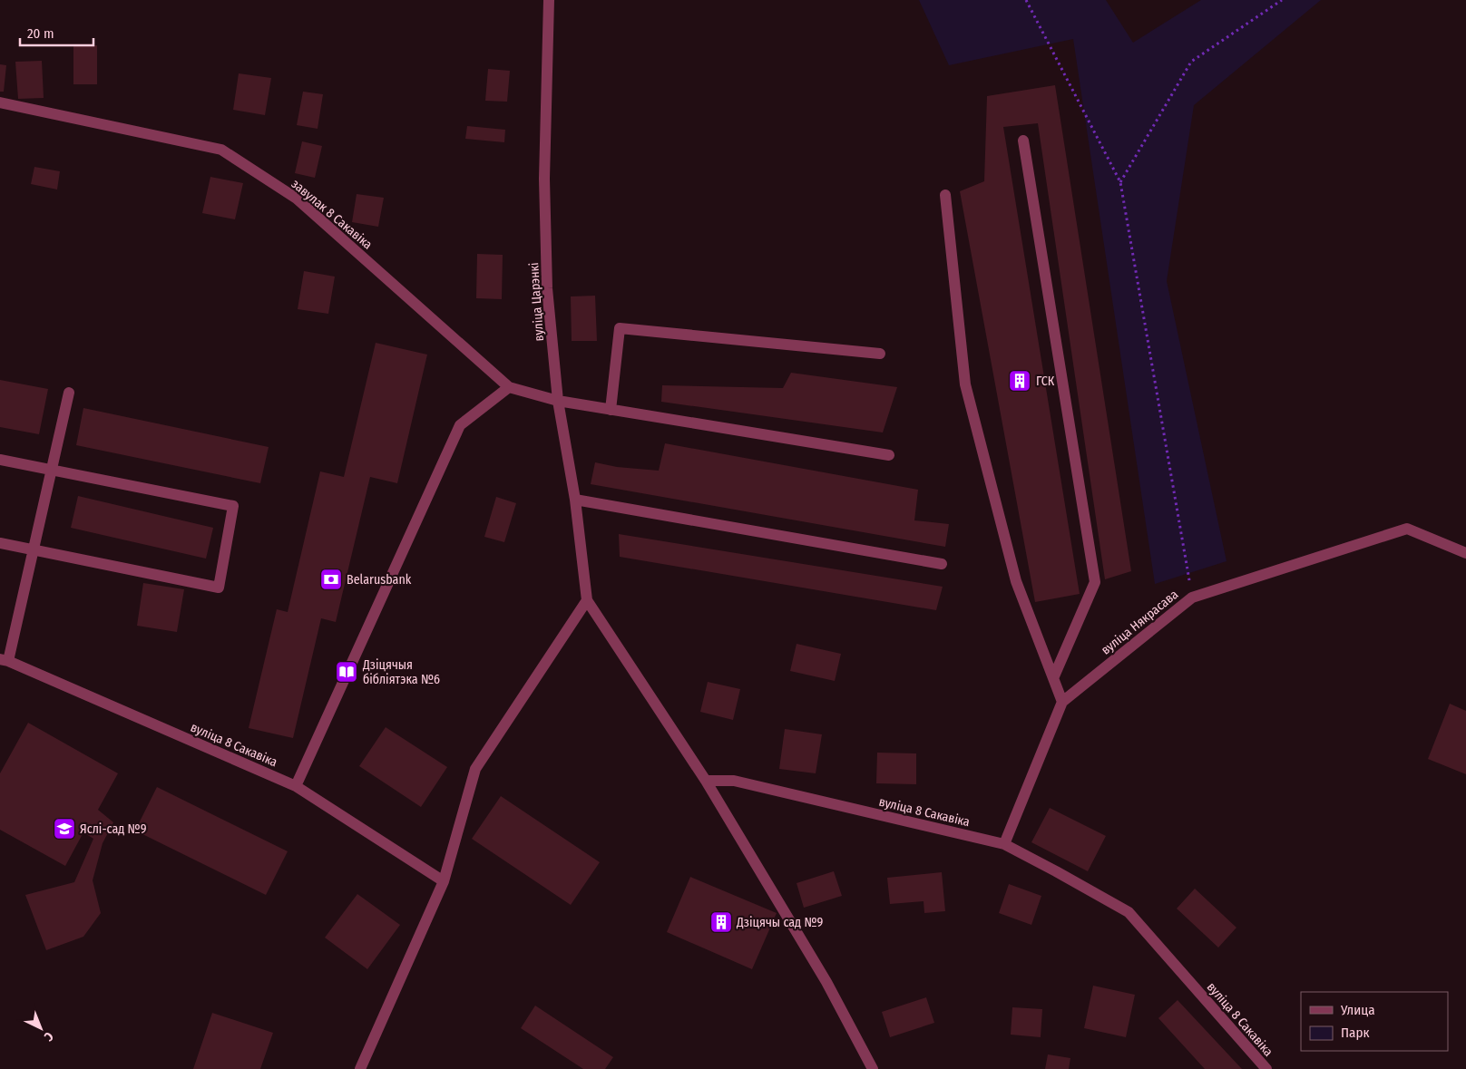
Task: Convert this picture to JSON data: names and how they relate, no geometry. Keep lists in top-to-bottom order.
{
  "streets": {
    "street": [
      "завулак 8 Сакавіка",
      "вуліца Царэнкі",
      "вуліца Някрасава",
      "вуліца 8 Сакавіка"
    ]
  },
  "crossings": [
    ["завулак 8 Сакавіка", "вуліца Царэнкі"],
    ["вуліца Някрасава", "вуліца 8 Сакавіка"]
  ],
  "places": {
    "building": ["ГСК", "Дзіцячы сад №9"],
    "bank": ["Belarusbank"],
    "library": ["Дзіцячыя бібліятэка №6"],
    "school or university": ["Яслі-сад №9"]
  },
  "legend": ["Улица", "Парк"],
  "scale_bar": "20 m",
  "north": "bottom right"
}
